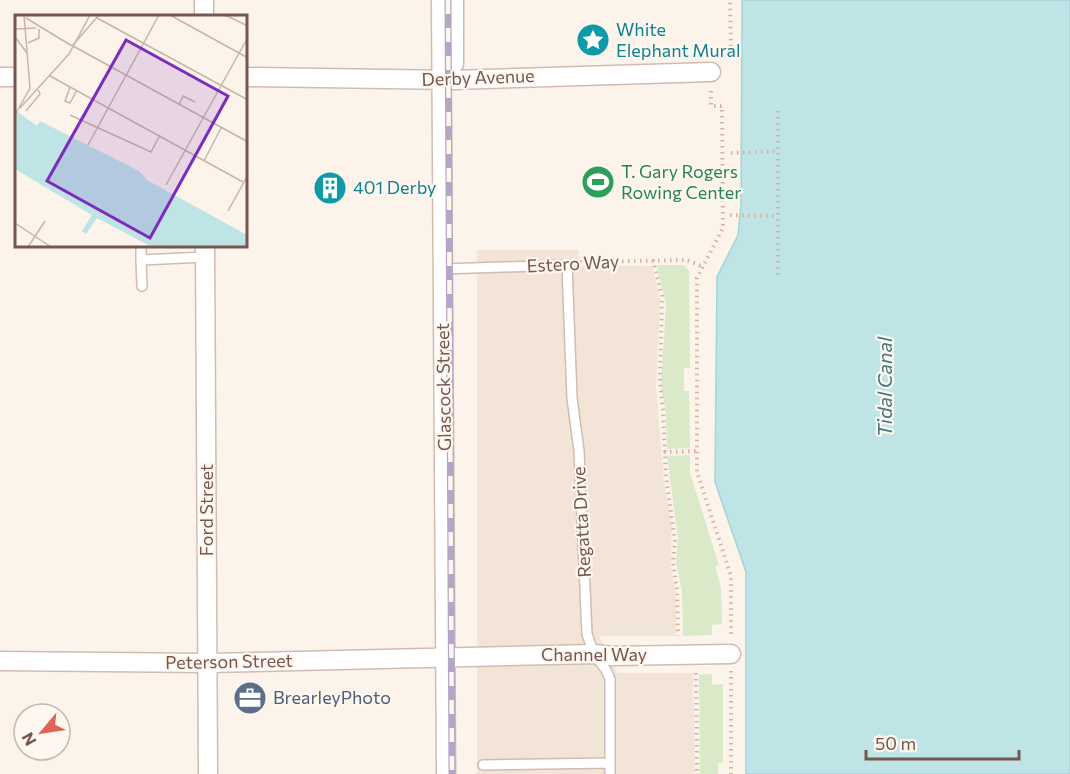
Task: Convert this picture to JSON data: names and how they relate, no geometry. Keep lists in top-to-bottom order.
{
  "streets": {
    "street": [
      "Derby Avenue",
      "Glascock Street",
      "Ford Street",
      "Channel Way",
      "Peterson Street"
    ],
    "lane": ["Estero Way", "Regatta Drive"]
  },
  "crossings": [
    ["Derby Avenue", "Glascock Street"],
    ["Estero Way", "Glascock Street"],
    ["Estero Way", "Regatta Drive"],
    ["Glascock Street", "Channel Way"],
    ["Glascock Street", "Peterson Street"],
    ["Ford Street", "Peterson Street"],
    ["Regatta Drive", "Channel Way"],
    ["Channel Way", "Peterson Street"]
  ],
  "water": ["Tidal Canal"],
  "places": {
    "place": ["White Elephant Mural"],
    "sports": ["T. Gary Rogers Rowing Center"],
    "building": ["401 Derby"],
    "office": ["BrearleyPhoto"]
  },
  "scale_bar": "50 m",
  "north": "bottom left"
}
